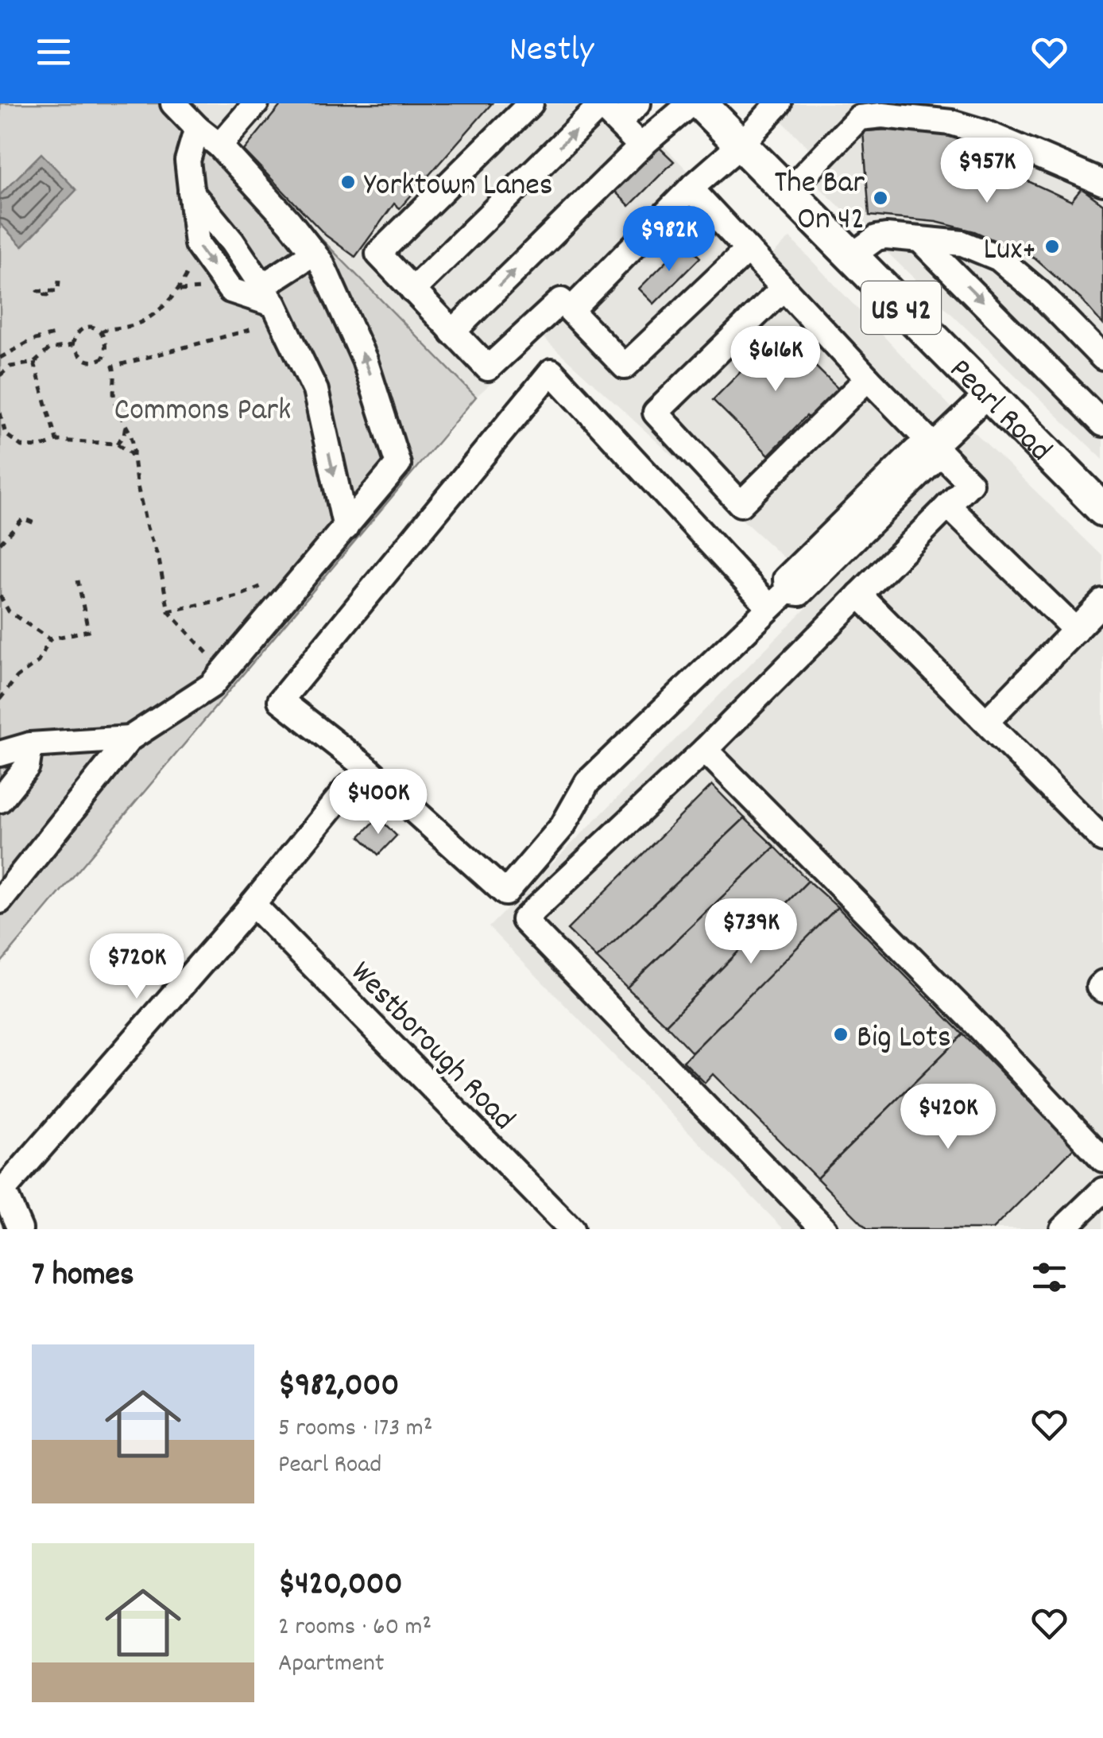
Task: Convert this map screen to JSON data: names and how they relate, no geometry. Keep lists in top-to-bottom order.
{
  "streets": {
    "main road": ["US 42", "Pearl Road"],
    "street": ["Westborough Road"]
  },
  "parks": ["Commons Park"],
  "places": [
    "Yorktown Lanes",
    "The Bar On 42",
    "Lux+",
    "Big Lots"
  ],
  "page": {
    "header": "Nestly",
    "price": [
      "$957K",
      "$982K",
      "$616K",
      "$400K",
      "$739K",
      "$720K",
      "$420K"
    ],
    "heading": "7 homes",
    "list": [
      {
        "name": "$982,000",
        "note": "5 rooms · 173 m² · Pearl Road"
      },
      {
        "name": "$420,000",
        "note": "2 rooms · 60 m² · Apartment"
      }
    ]
  }
}
